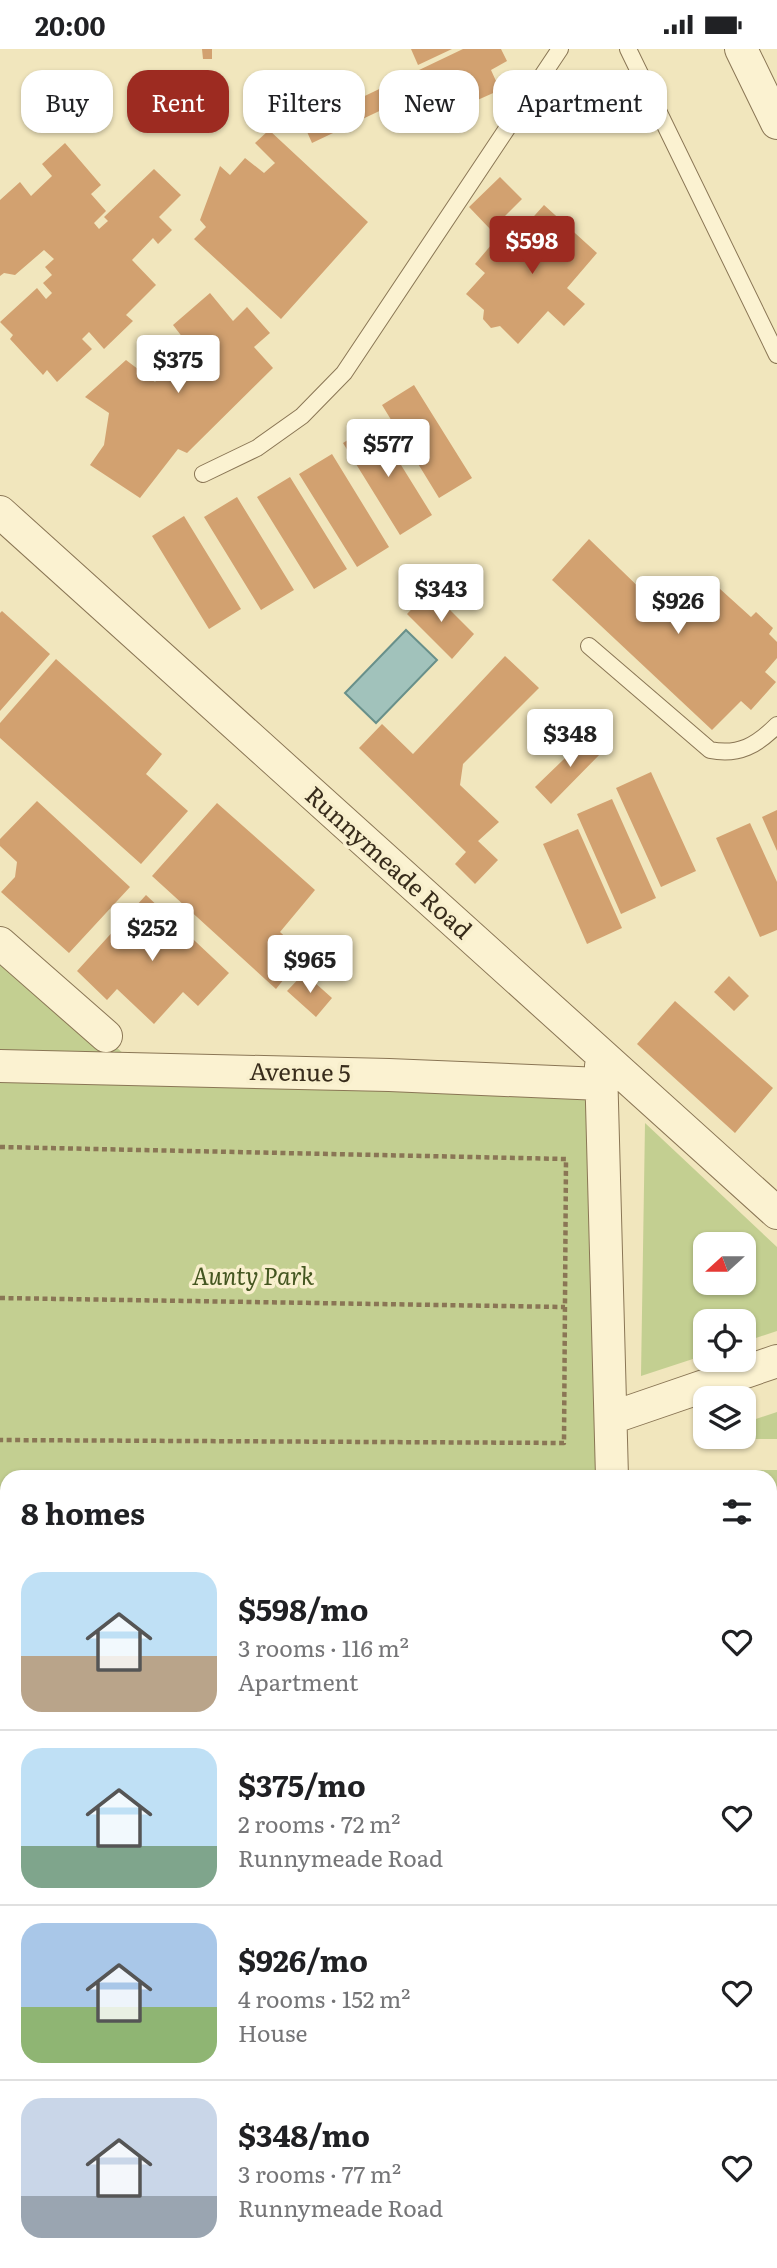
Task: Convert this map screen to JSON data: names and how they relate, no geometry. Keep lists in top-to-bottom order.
{
  "streets": {
    "street": ["Runnymeade Road", "Avenue 5"]
  },
  "crossings": [
    ["Runnymeade Road", "Avenue 5"]
  ],
  "parks": ["Aunty Park"],
  "north": "left",
  "page": {
    "status": "20:00",
    "chip": [
      "Buy",
      "Rent",
      "Filters",
      "New",
      "Apartment"
    ],
    "price": [
      "$598",
      "$375",
      "$577",
      "$343",
      "$926",
      "$348",
      "$252",
      "$965"
    ],
    "heading": "8 homes",
    "list": [
      {
        "name": "$598/mo",
        "note": "3 rooms · 116 m² · Apartment"
      },
      {
        "name": "$375/mo",
        "note": "2 rooms · 72 m² · Runnymeade Road"
      },
      {
        "name": "$926/mo",
        "note": "4 rooms · 152 m² · House"
      },
      {
        "name": "$348/mo",
        "note": "3 rooms · 77 m² · Runnymeade Road"
      }
    ]
  }
}
